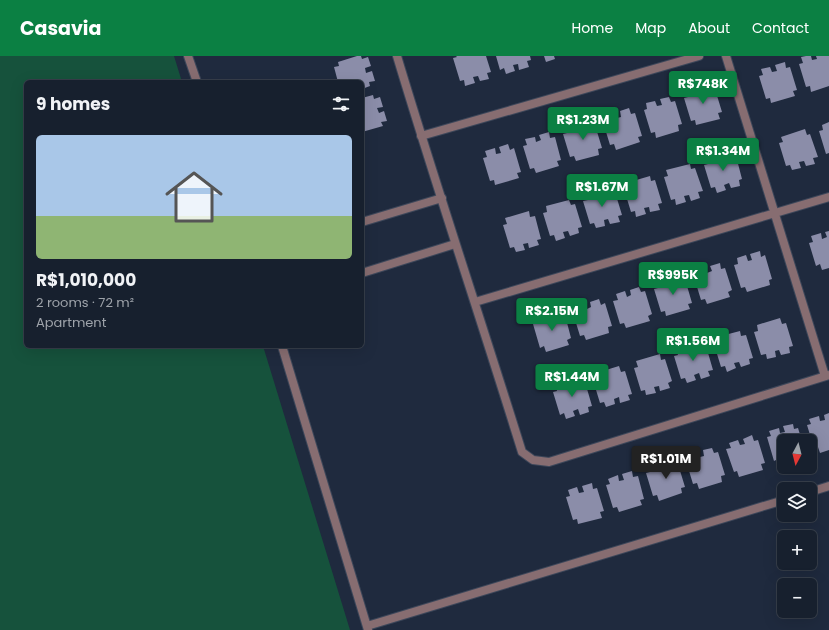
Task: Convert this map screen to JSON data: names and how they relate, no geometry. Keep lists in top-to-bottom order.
{
  "north": "bottom",
  "page": {
    "header": "Casavia",
    "nav": [
      "Home",
      "Map",
      "About",
      "Contact"
    ],
    "price": [
      "R$748K",
      "R$1.23M",
      "R$1.34M",
      "R$1.67M",
      "R$995K",
      "R$2.15M",
      "R$1.56M",
      "R$1.44M",
      "R$1.01M"
    ],
    "heading": "9 homes",
    "list": [
      {
        "name": "R$1,010,000",
        "note": "2 rooms · 72 m² · Apartment"
      }
    ],
    "map_buttons": ["+", "−"]
  }
}
